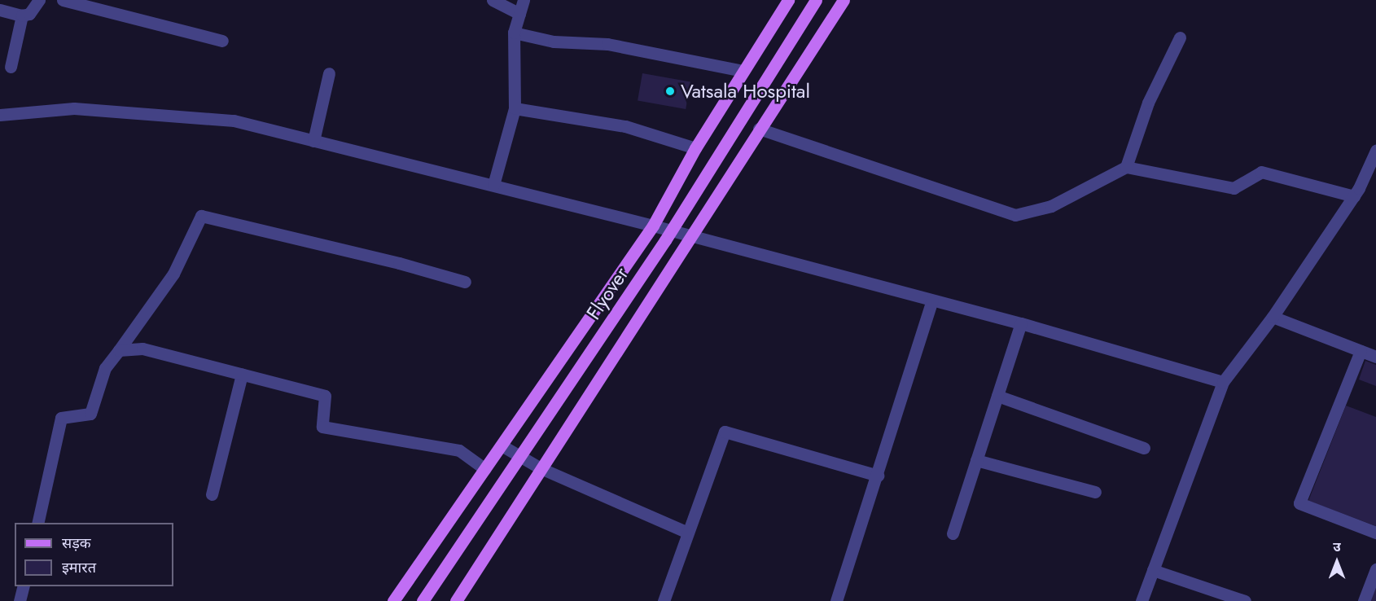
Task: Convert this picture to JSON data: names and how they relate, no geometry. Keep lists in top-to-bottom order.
{
  "streets": {
    "main road": ["Flyover"]
  },
  "places": ["Vatsala Hospital"],
  "legend": ["सड़क", "इमारत"],
  "north": "top"
}
